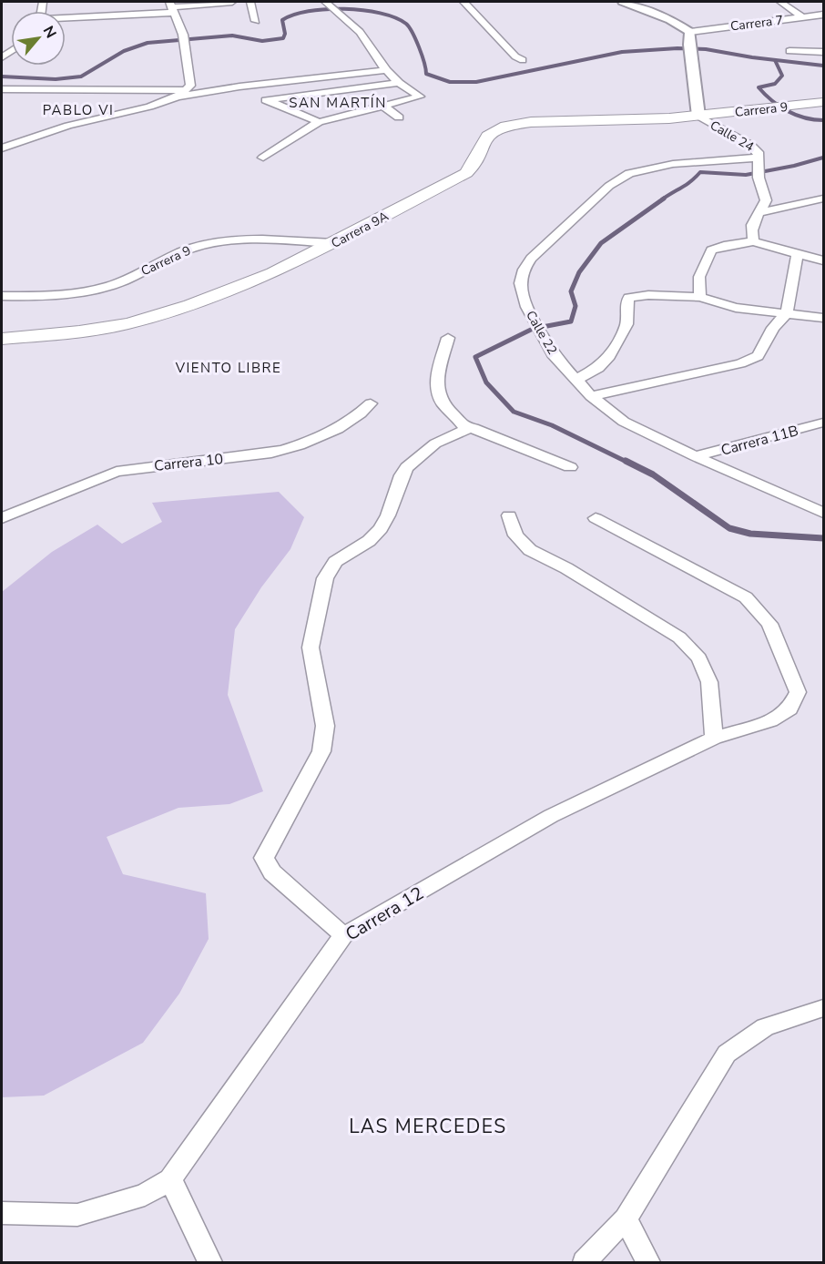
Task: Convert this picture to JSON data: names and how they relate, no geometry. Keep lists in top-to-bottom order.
{
  "streets": {
    "main road": ["Carrera 9", "Carrera 9A"],
    "street": [
      "Carrera 7",
      "Calle 24",
      "Calle 22",
      "Carrera 11B",
      "Carrera 10",
      "Carrera 12"
    ]
  },
  "crossings": [
    ["Carrera 7", "Calle 24"],
    ["Carrera 9", "Calle 24"],
    ["Carrera 9", "Carrera 9A"],
    ["Calle 24", "Carrera 9A"],
    ["Calle 24", "Calle 22"],
    ["Calle 22", "Carrera 11B"]
  ],
  "districts": [
    "SAN MARTÍN",
    "PABLO VI",
    "VIENTO LIBRE",
    "LAS MERCEDES"
  ],
  "north": "top right"
}
